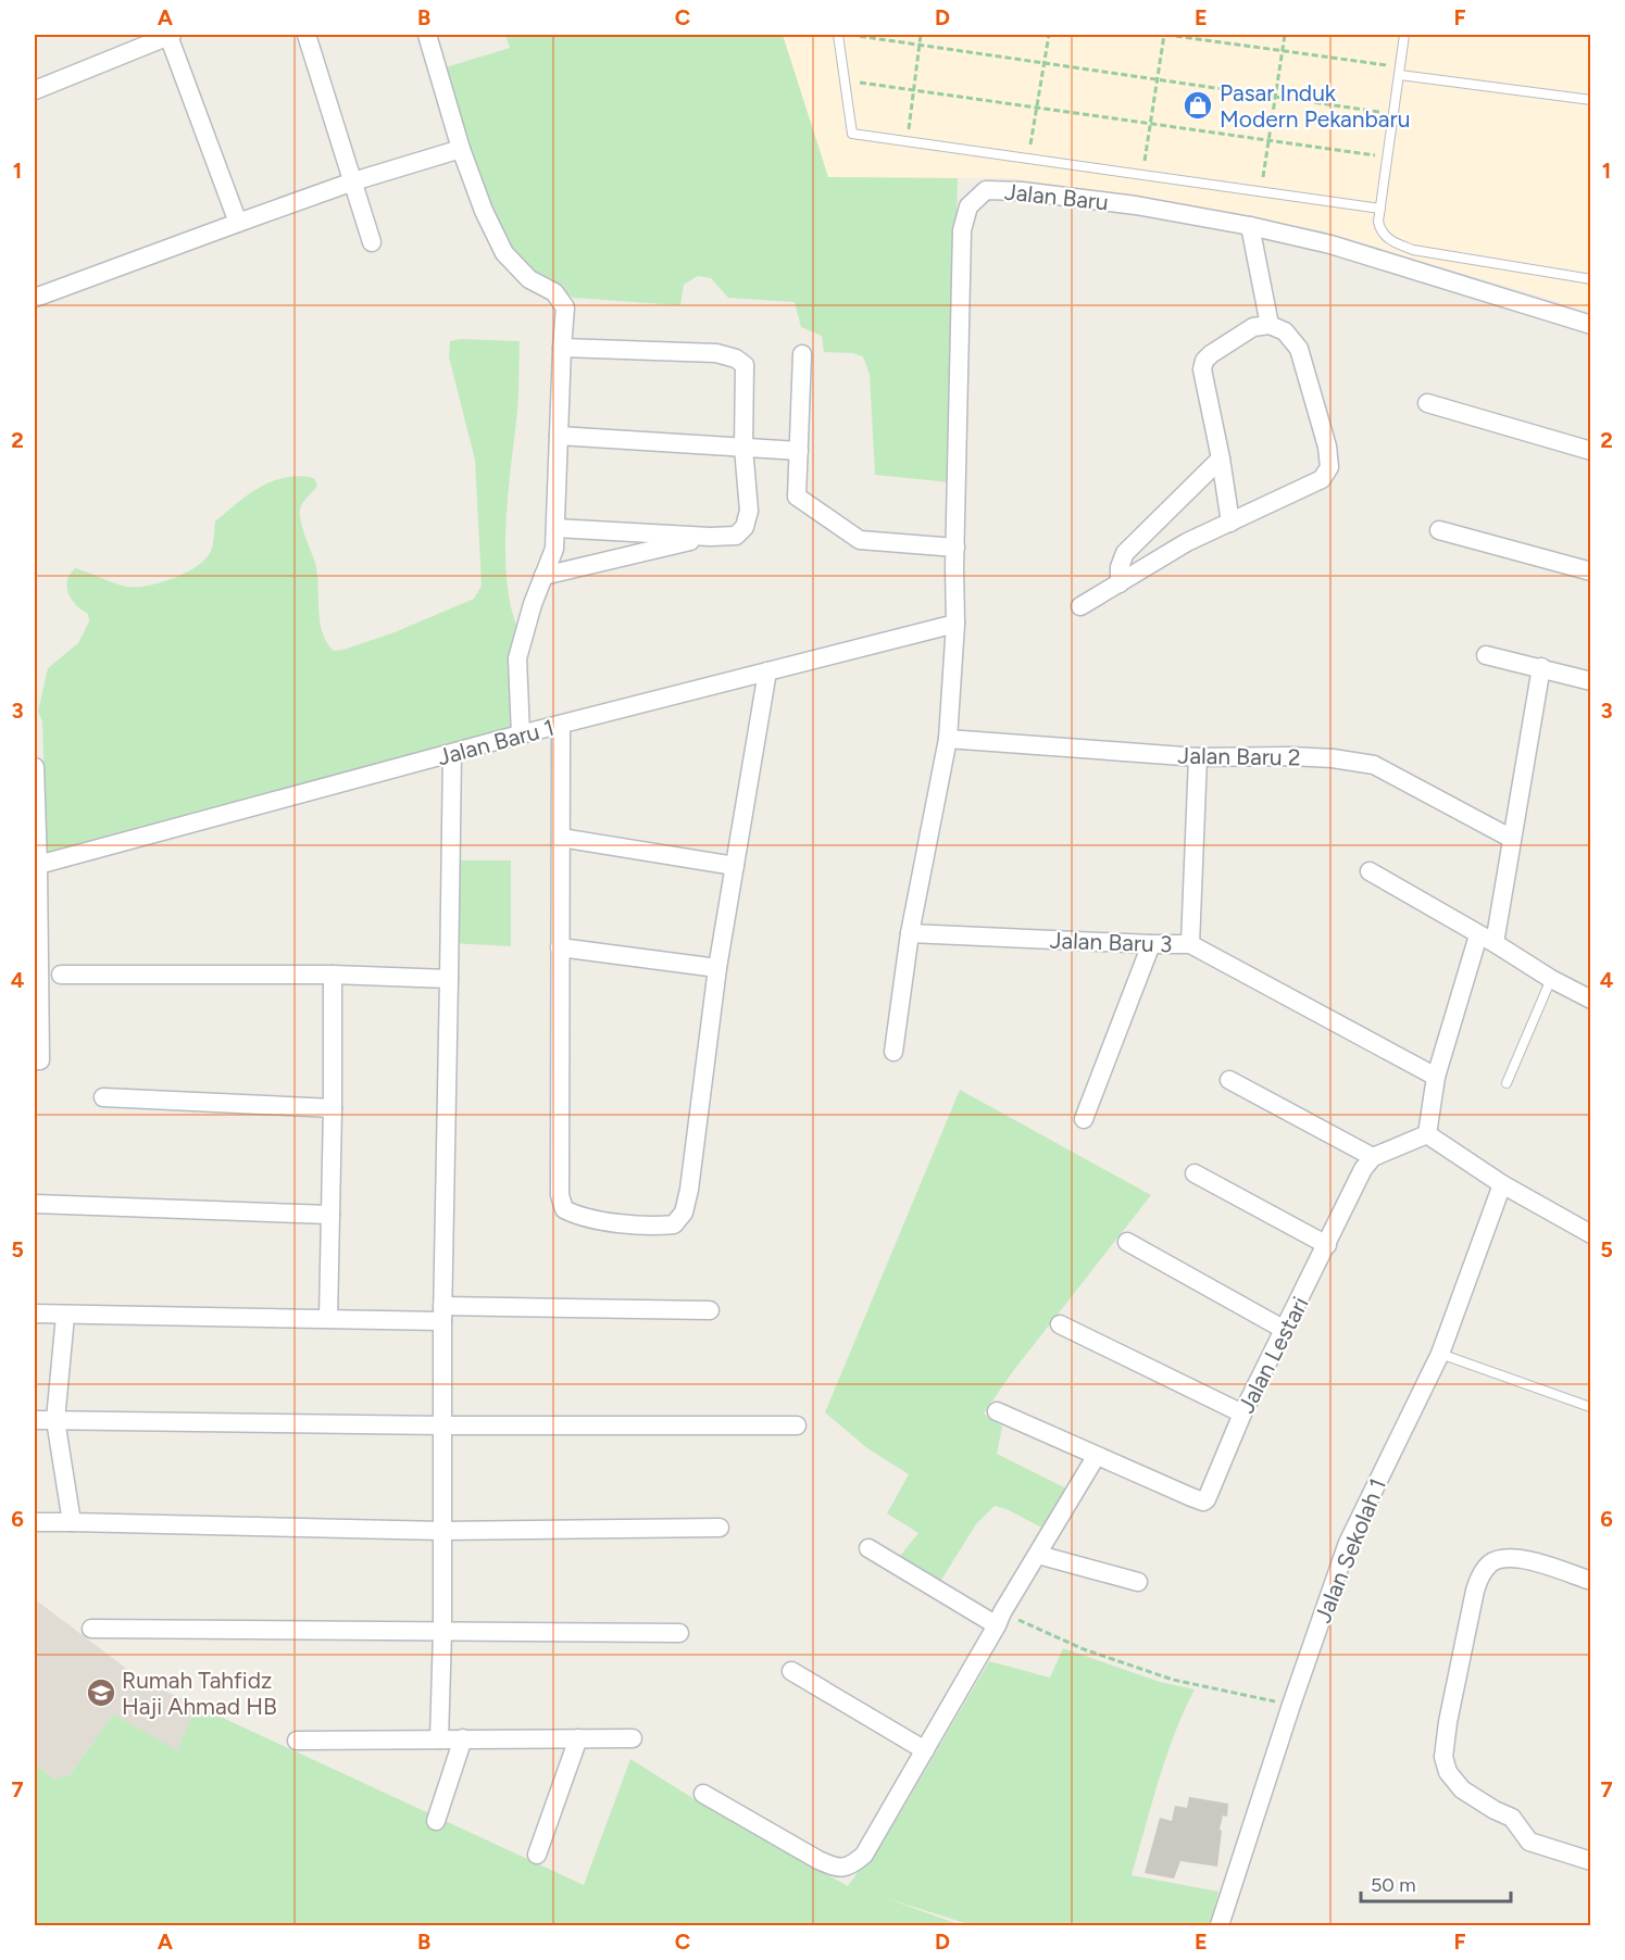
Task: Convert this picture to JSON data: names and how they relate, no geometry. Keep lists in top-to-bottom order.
{
  "streets": {
    "street": [
      "Jalan Baru",
      "Jalan Baru 1",
      "Jalan Baru 2",
      "Jalan Baru 3",
      "Jalan Lestari",
      "Jalan Sekolah 1"
    ]
  },
  "crossings": [
    ["Jalan Baru", "Jalan Baru 1"],
    ["Jalan Baru", "Jalan Baru 2"],
    ["Jalan Baru", "Jalan Baru 3"]
  ],
  "places": {
    "shop": ["Pasar Induk Modern Pekanbaru"],
    "school or university": ["Rumah Tahfidz Haji Ahmad HB"]
  },
  "scale_bar": "50 m",
  "grid": {
    "columns": [
      "A",
      "B",
      "C",
      "D",
      "E",
      "F"
    ],
    "rows": [
      "1",
      "2",
      "3",
      "4",
      "5",
      "6",
      "7"
    ]
  }
}
